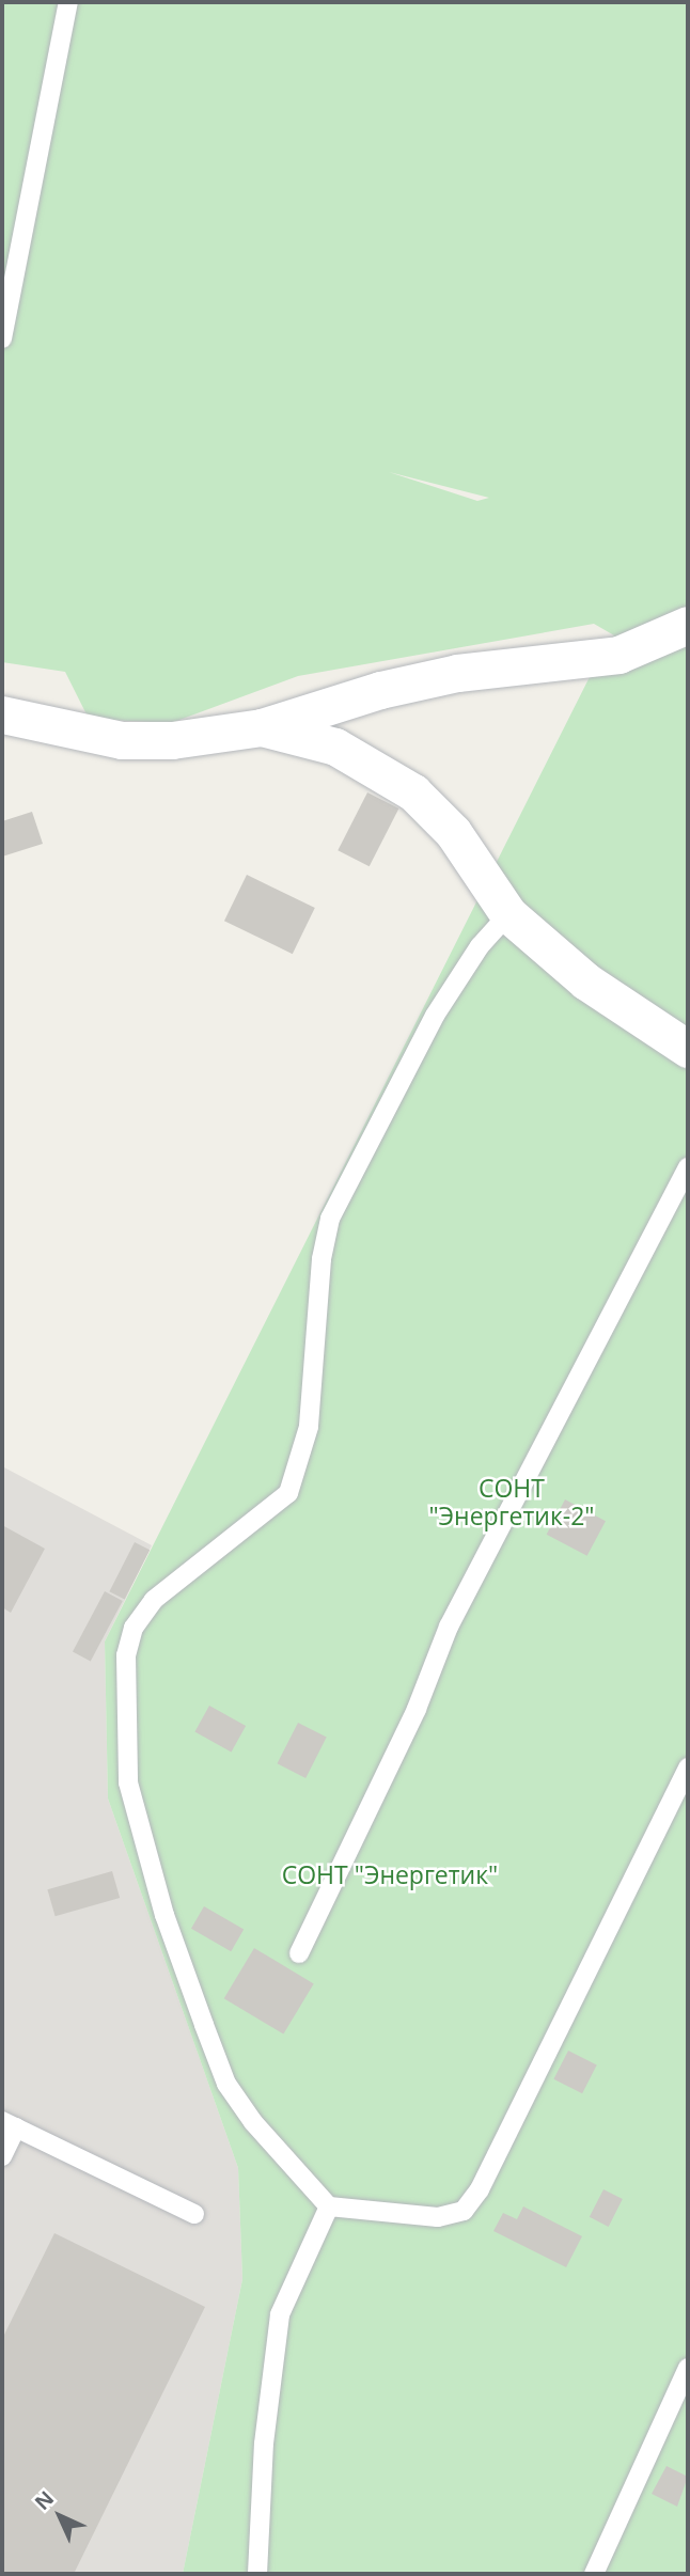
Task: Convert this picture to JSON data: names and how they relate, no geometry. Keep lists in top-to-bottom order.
{
  "parks": ["СОНТ \"Энергетик-2\"", "СОНТ \"Энергетик\""],
  "north": "top left"
}
